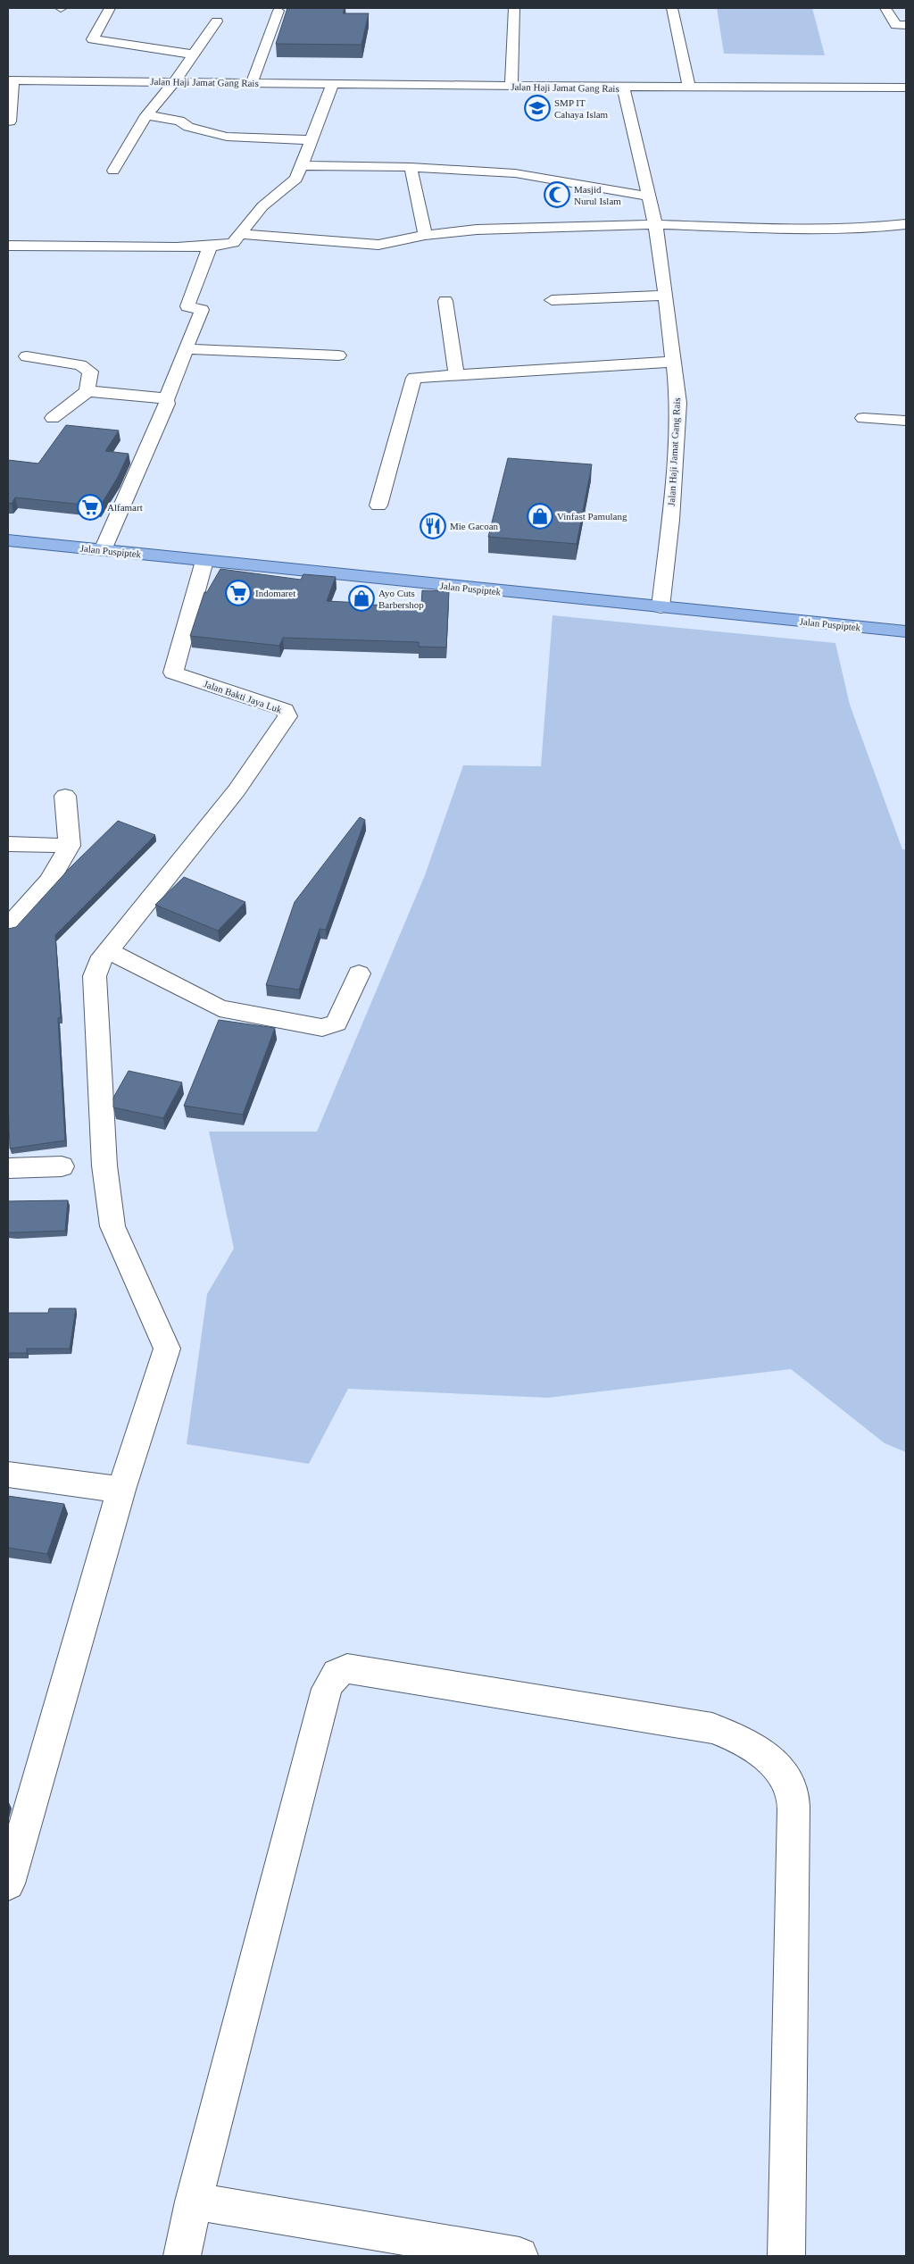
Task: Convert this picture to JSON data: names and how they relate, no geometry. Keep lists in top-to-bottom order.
{
  "streets": {
    "main road": ["Jalan Puspiptek"],
    "street": ["Jalan Haji Jamat Gang Rais", "Jalan Bakti Jaya Luk"]
  },
  "crossings": [
    ["Jalan Haji Jamat Gang Rais", "Jalan Puspiptek"],
    ["Jalan Puspiptek", "Jalan Bakti Jaya Luk"]
  ],
  "places": {
    "school or university": ["SMP IT Cahaya Islam"],
    "mosque": ["Masjid Nurul Islam"],
    "supermarket": ["Alfamart", "Indomaret"],
    "shop": ["Vinfast Pamulang", "Ayo Cuts Barbershop"],
    "restaurant": ["Mie Gacoan"]
  }
}
